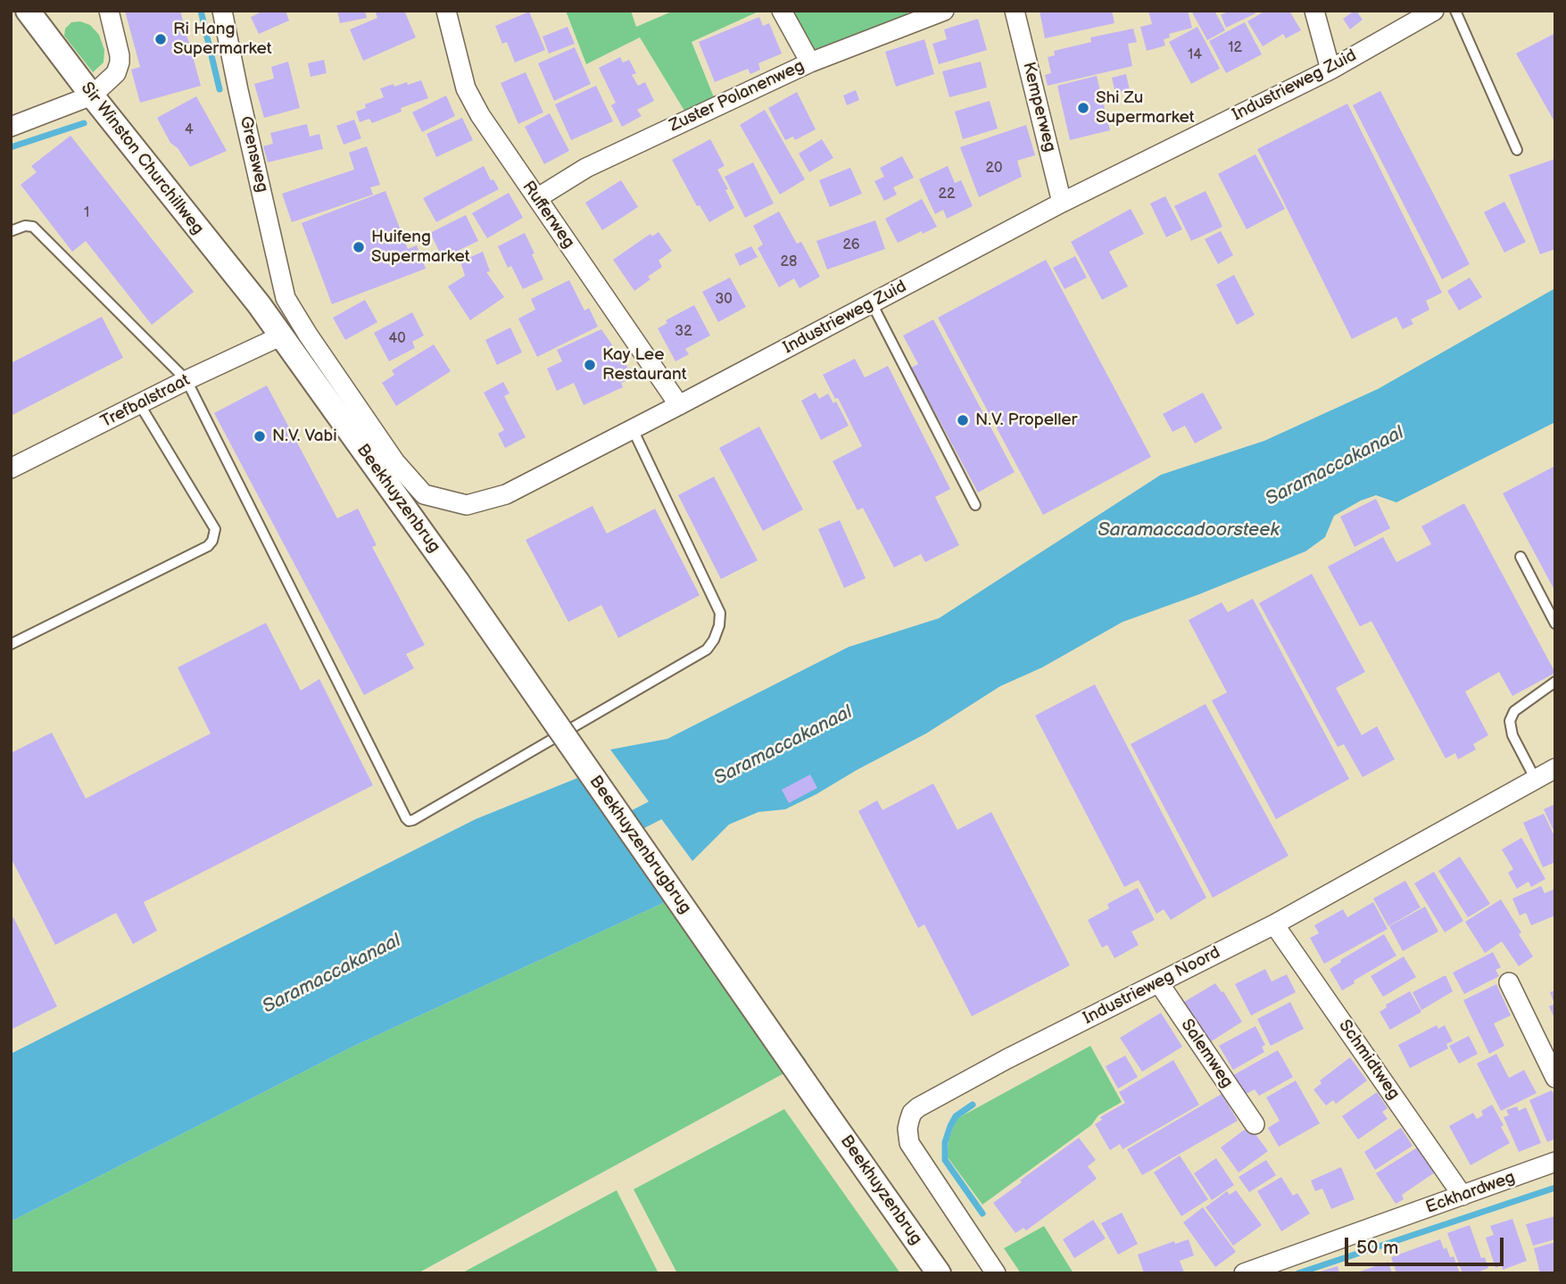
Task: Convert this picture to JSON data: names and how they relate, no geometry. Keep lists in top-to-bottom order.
{
  "streets": {
    "street": [
      "Industrieweg Zuid",
      "Zuster Polanenweg",
      "Kemperweg",
      "Grensweg",
      "Sir Winston Churchillweg",
      "Rufferweg",
      "Trefbalstraat",
      "Beekhuyzenbrug",
      "Beekhuyzenbrugbrug",
      "Industrieweg Noord",
      "Salemweg",
      "Schmidtweg",
      "Eckhardweg"
    ]
  },
  "crossings": [
    ["Industrieweg Zuid", "Kemperweg"],
    ["Industrieweg Zuid", "Grensweg"],
    ["Industrieweg Zuid", "Rufferweg"],
    ["Zuster Polanenweg", "Rufferweg"],
    ["Sir Winston Churchillweg", "Trefbalstraat"],
    ["Sir Winston Churchillweg", "Beekhuyzenbrug"],
    ["Trefbalstraat", "Beekhuyzenbrug"],
    ["Beekhuyzenbrug", "Beekhuyzenbrugbrug"],
    ["Industrieweg Noord", "Salemweg"],
    ["Industrieweg Noord", "Schmidtweg"],
    ["Schmidtweg", "Eckhardweg"]
  ],
  "water": ["Saramaccakanaal", "Saramaccadoorsteek"],
  "places": [
    "Ri Hang Supermarket",
    "Shi Zu Supermarket",
    "Huifeng Supermarket",
    "Kay Lee Restaurant",
    "N.V. Propeller",
    "N.V. Vabi"
  ],
  "house_numbers": [
    "12",
    "14",
    "4",
    "20",
    "22",
    "1",
    "26",
    "28",
    "30",
    "32",
    "40"
  ],
  "scale_bar": "50 m"
}
